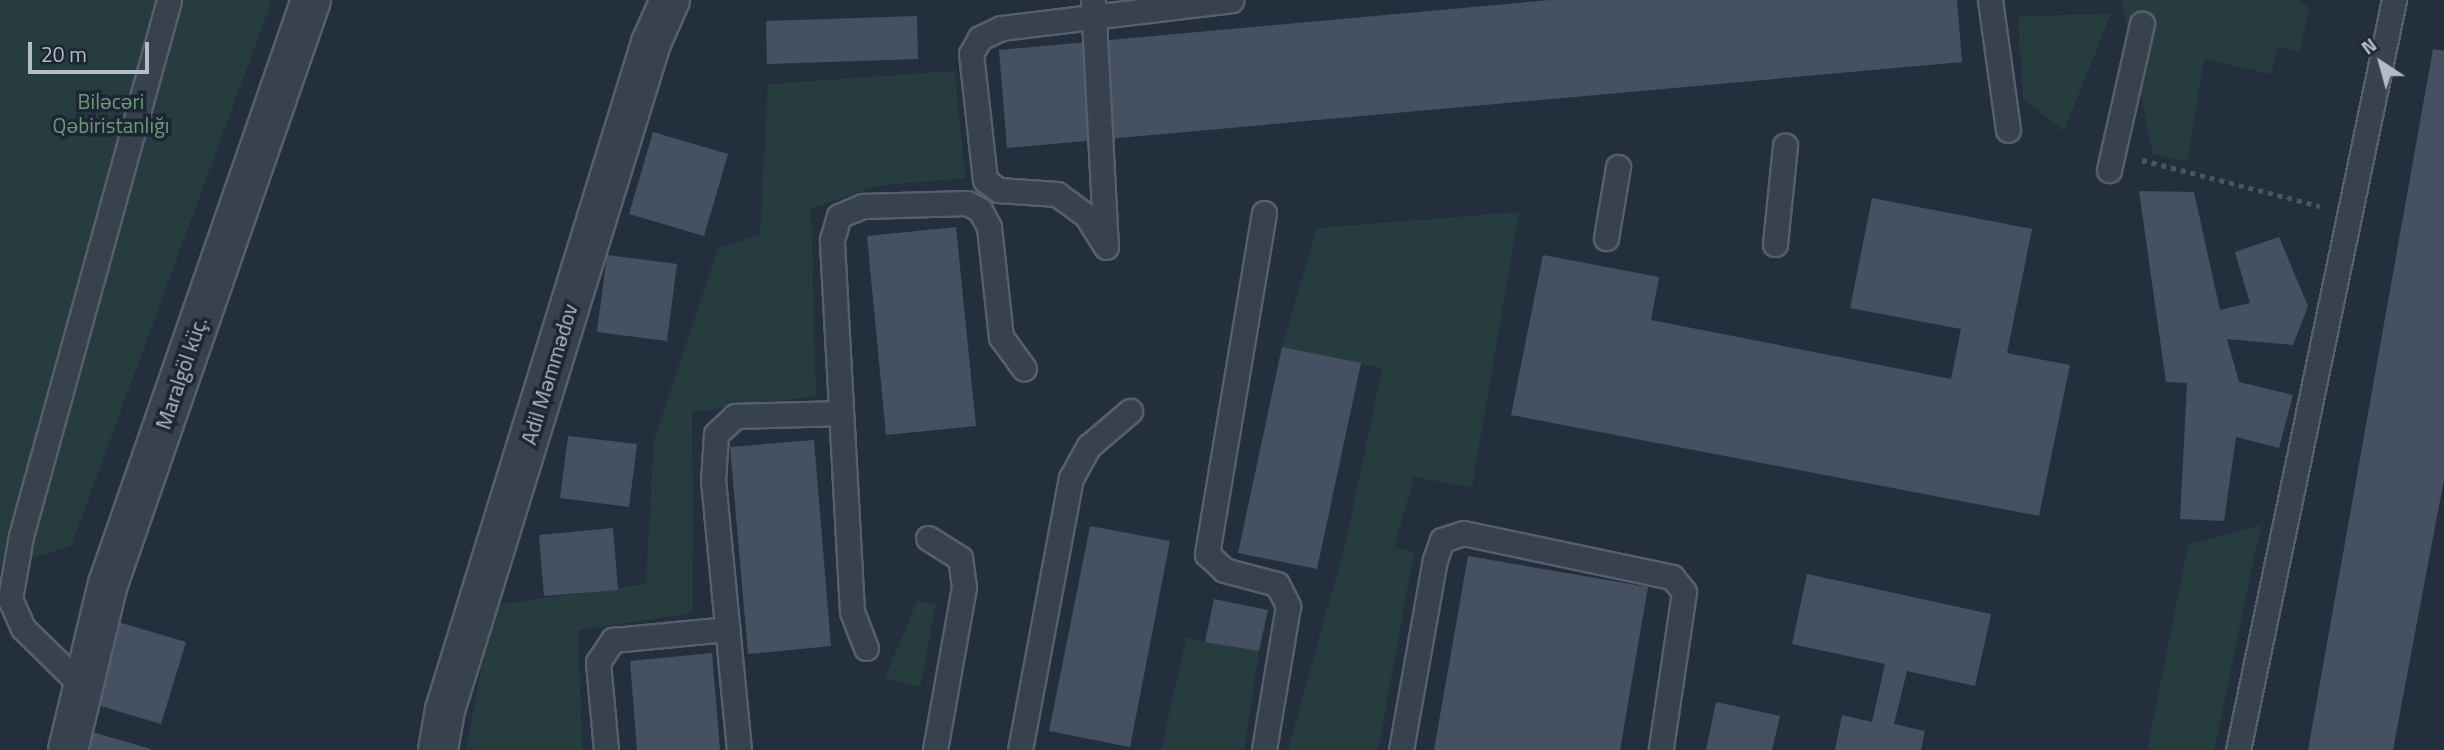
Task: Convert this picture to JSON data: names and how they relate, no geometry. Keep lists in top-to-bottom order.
{
  "streets": {
    "street": ["Maralgöl küç.", "Adil Məmmədov"]
  },
  "parks": ["Biləcəri Qəbiristanlığı"],
  "scale_bar": "20 m",
  "north": "top left"
}
